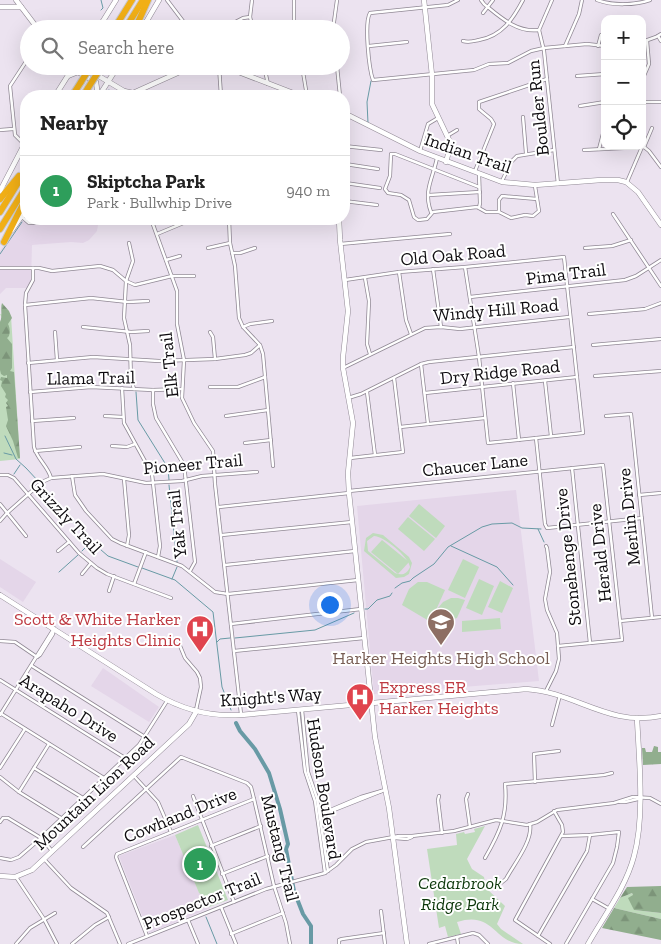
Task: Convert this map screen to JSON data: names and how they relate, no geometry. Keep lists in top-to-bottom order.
{
  "streets": {
    "street": [
      "Boulder Run",
      "Indian Trail",
      "Old Oak Road",
      "Pima Trail",
      "Windy Hill Road",
      "Elk Trail",
      "Dry Ridge Road",
      "Llama Trail",
      "Pioneer Trail",
      "Chaucer Lane",
      "Grizzly Trail",
      "Merlin Drive",
      "Yak Trail",
      "Herald Drive",
      "Stonehenge Drive",
      "Knight's Way",
      "Arapaho Drive",
      "Hudson Boulevard",
      "Mountain Lion Road",
      "Cowhand Drive",
      "Mustang Trail",
      "Prospector Trail"
    ]
  },
  "crossings": [
    ["Boulder Run", "Indian Trail"],
    ["Old Oak Road", "Pima Trail"],
    ["Elk Trail", "Llama Trail"],
    ["Elk Trail", "Pioneer Trail"],
    ["Elk Trail", "Chaucer Lane"],
    ["Elk Trail", "Knight's Way"],
    ["Llama Trail", "Yak Trail"],
    ["Pioneer Trail", "Grizzly Trail"],
    ["Pioneer Trail", "Yak Trail"],
    ["Chaucer Lane", "Herald Drive"],
    ["Chaucer Lane", "Stonehenge Drive"],
    ["Herald Drive", "Stonehenge Drive"],
    ["Knight's Way", "Hudson Boulevard"],
    ["Knight's Way", "Mountain Lion Road"],
    ["Hudson Boulevard", "Prospector Trail"],
    ["Cowhand Drive", "Mustang Trail"],
    ["Cowhand Drive", "Prospector Trail"],
    ["Mustang Trail", "Prospector Trail"]
  ],
  "parks": ["Cedarbrook Ridge Park"],
  "places": {
    "school or university": ["Harker Heights High School"],
    "hospital": ["Scott & White Harker Heights Clinic", "Express ER Harker Heights"]
  },
  "page": {
    "map_buttons": ["+", "−"],
    "search": "Search here",
    "heading": "Nearby",
    "list": [
      {
        "mark": "1",
        "name": "Skiptcha Park",
        "note": "Park · Bullwhip Drive",
        "value": "940 m"
      }
    ],
    "pins": "1"
  }
}
